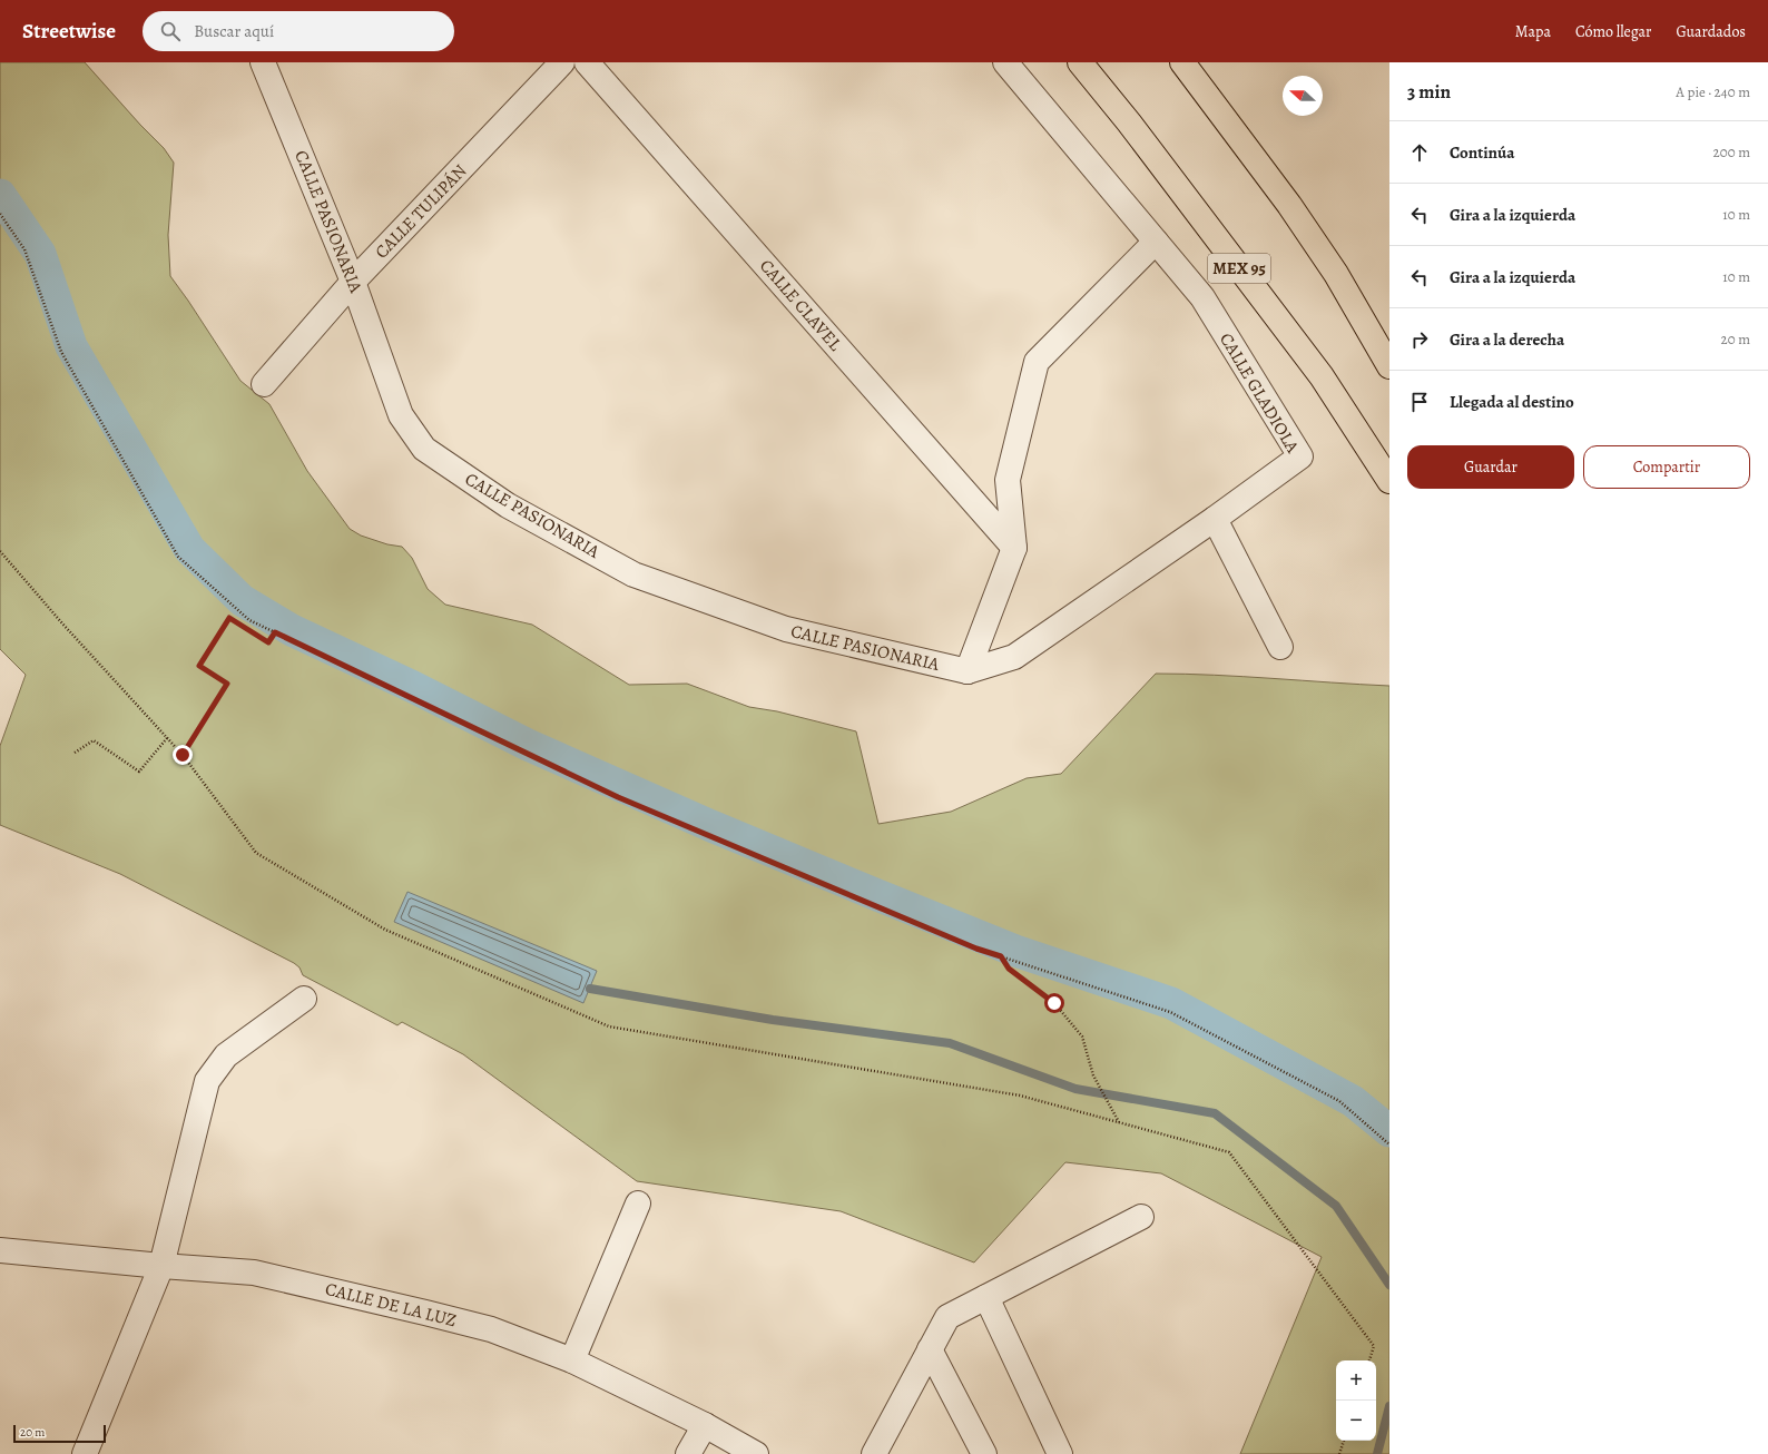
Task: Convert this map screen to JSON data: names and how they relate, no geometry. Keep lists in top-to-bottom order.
{
  "streets": {
    "highway": ["MEX 95"],
    "street": [
      "CALLE TULIPÁN",
      "CALLE PASIONARIA",
      "CALLE CLAVEL",
      "CALLE GLADIOLA",
      "CALLE DE LA LUZ"
    ]
  },
  "crossings": [
    ["CALLE TULIPÁN", "CALLE PASIONARIA"],
    ["CALLE PASIONARIA", "CALLE GLADIOLA"]
  ],
  "scale_bar": "20 m",
  "north": "left",
  "page": {
    "header": "Streetwise",
    "search": "Buscar aquí",
    "nav": ["Mapa", "Cómo llegar", "Guardados"],
    "heading": ["3 min", "A pie · 240 m"],
    "list": [
      ["Continúa", "200 m"],
      ["Gira a la izquierda", "10 m"],
      ["Gira a la izquierda", "10 m"],
      ["Gira a la derecha", "20 m"],
      "Llegada al destino"
    ],
    "buttons": ["Guardar", "Compartir"],
    "map_buttons": ["+", "−"],
    "scale": "20 m"
  }
}
